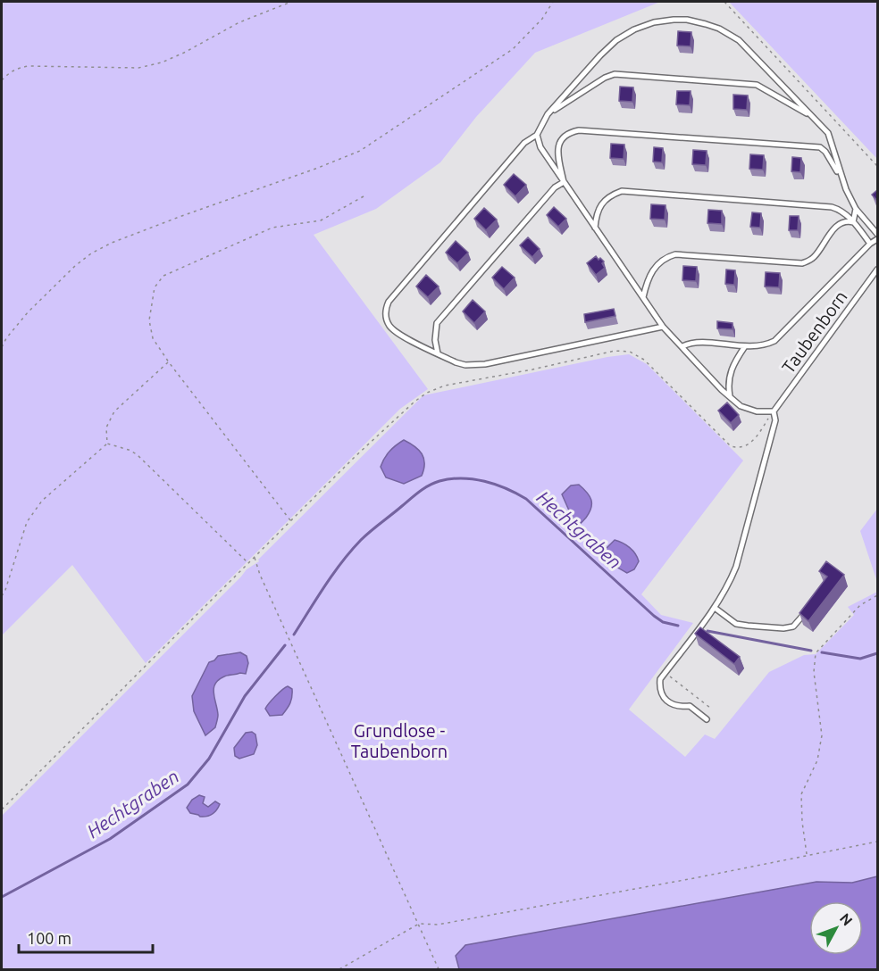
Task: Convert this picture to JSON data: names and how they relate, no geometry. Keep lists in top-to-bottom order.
{
  "streets": {
    "lane": ["Taubenborn"]
  },
  "water": ["Hechtgraben"],
  "parks": ["Grundlose - Taubenborn"],
  "scale_bar": "100 m",
  "north": "top right"
}
